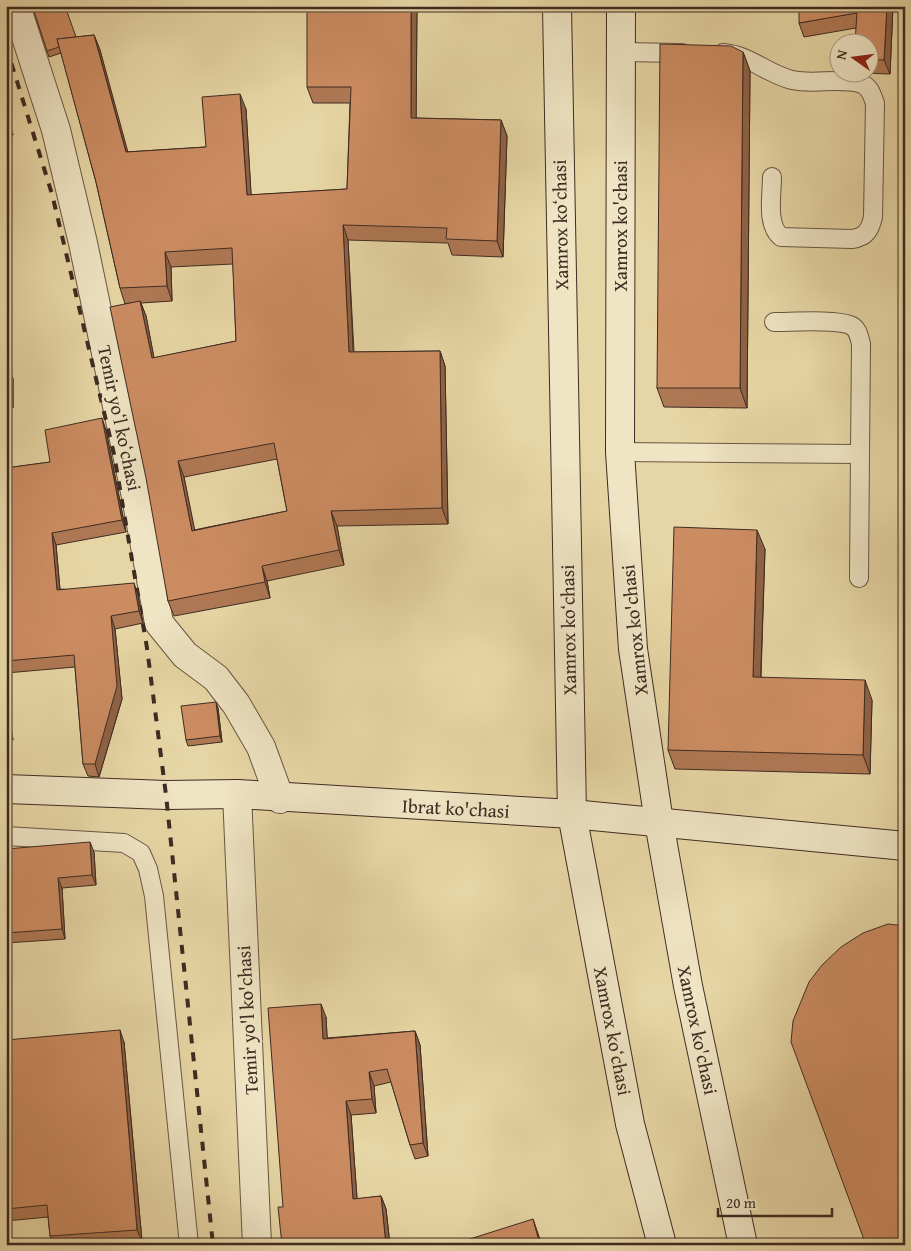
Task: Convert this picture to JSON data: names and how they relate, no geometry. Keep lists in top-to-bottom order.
{
  "streets": {
    "main road": [
      "Xamrox koʻchasi",
      "Xamrox ko'chasi",
      "Temir yoʻl koʻchasi",
      "Ibrat ko'chasi",
      "Temir yo'l ko'chasi"
    ]
  },
  "crossings": [
    ["Xamrox koʻchasi", "Ibrat ko'chasi"],
    ["Xamrox ko'chasi", "Ibrat ko'chasi"],
    ["Temir yoʻl koʻchasi", "Ibrat ko'chasi"],
    ["Ibrat ko'chasi", "Temir yo'l ko'chasi"]
  ],
  "scale_bar": "20 m",
  "north": "left"
}
